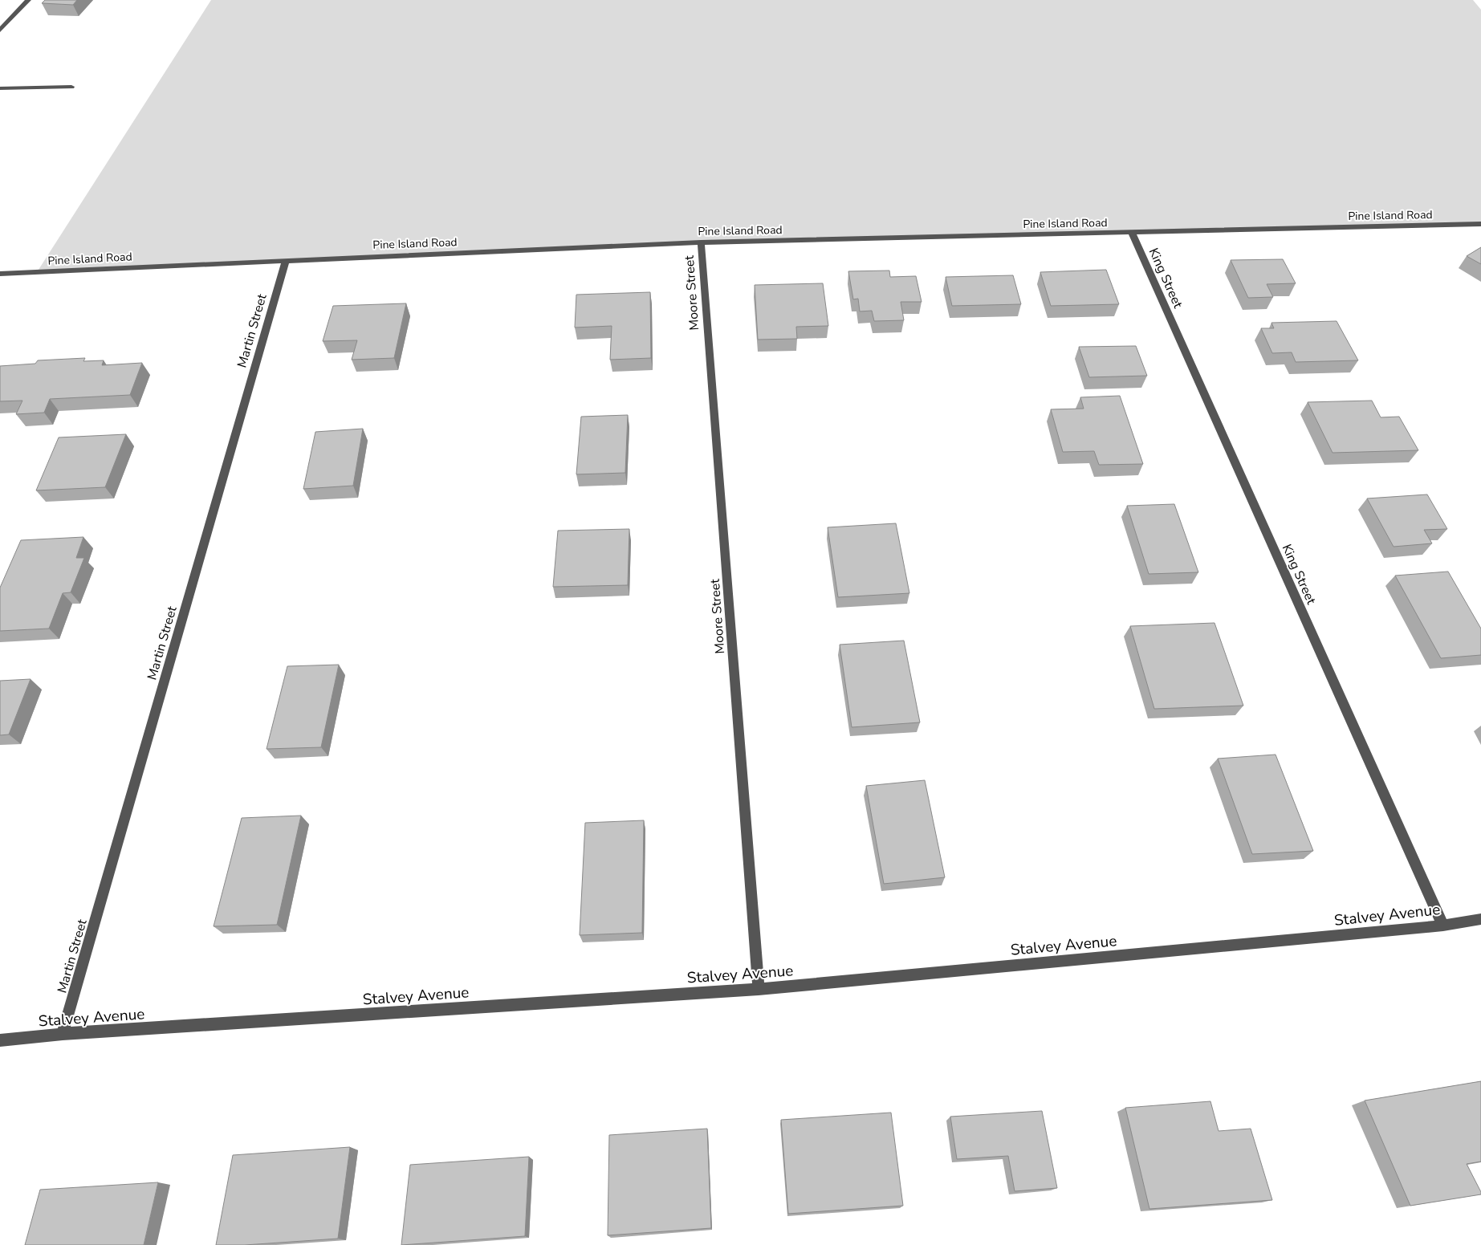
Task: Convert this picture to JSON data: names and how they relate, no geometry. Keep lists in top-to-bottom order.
{
  "streets": {
    "street": [
      "Pine Island Road",
      "King Street",
      "Moore Street",
      "Martin Street",
      "Stalvey Avenue"
    ]
  },
  "crossings": [
    ["Pine Island Road", "King Street"],
    ["Pine Island Road", "Moore Street"],
    ["Pine Island Road", "Martin Street"],
    ["King Street", "Stalvey Avenue"],
    ["Moore Street", "Stalvey Avenue"],
    ["Martin Street", "Stalvey Avenue"]
  ]
}
